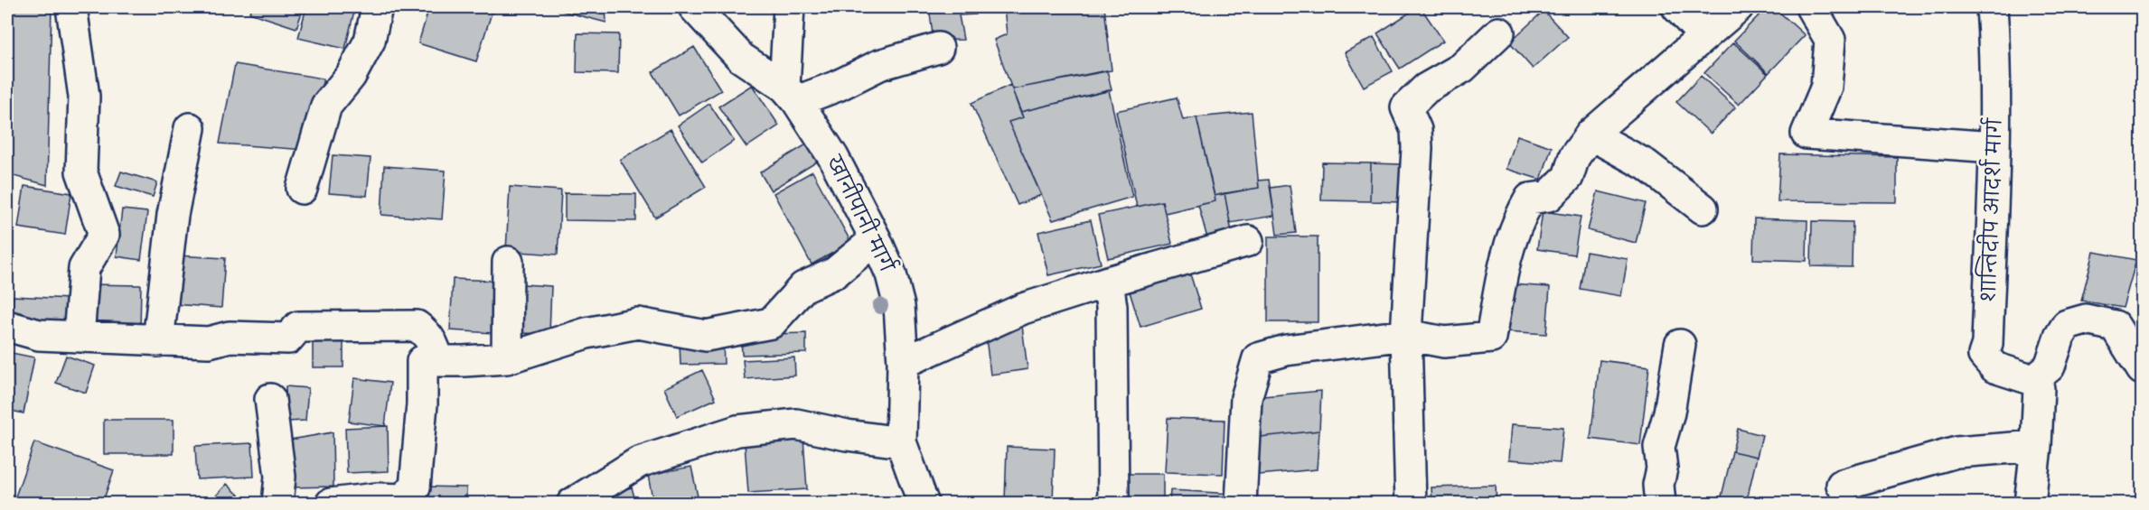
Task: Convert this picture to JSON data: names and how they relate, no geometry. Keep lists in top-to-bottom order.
{
  "streets": {
    "street": ["शान्तिदीप आदर्श मार्ग", "खानीपानी मार्ग"]
  }
}
